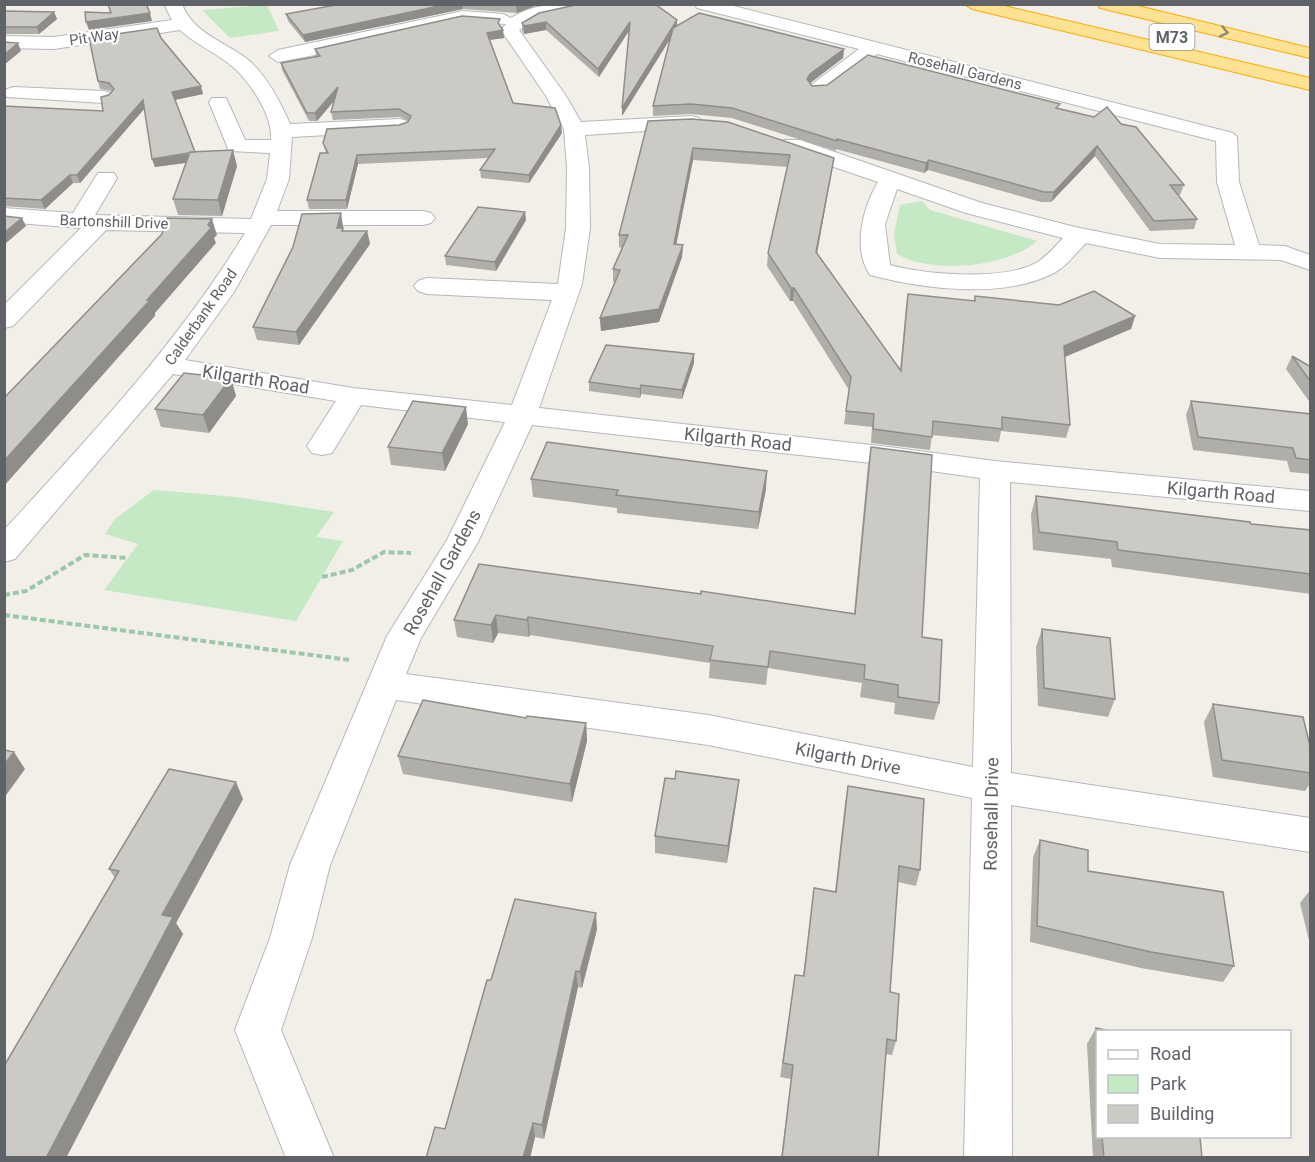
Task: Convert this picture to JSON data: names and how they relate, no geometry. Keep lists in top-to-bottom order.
{
  "streets": {
    "highway": ["M73"],
    "street": [
      "Pit Way",
      "Rosehall Gardens",
      "Bartonshill Drive",
      "Calderbank Road",
      "Kilgarth Road",
      "Kilgarth Drive",
      "Rosehall Drive"
    ]
  },
  "crossings": [
    ["Pit Way", "Calderbank Road"],
    ["Rosehall Gardens", "Kilgarth Road"],
    ["Rosehall Gardens", "Kilgarth Drive"],
    ["Bartonshill Drive", "Calderbank Road"],
    ["Calderbank Road", "Kilgarth Road"],
    ["Kilgarth Road", "Rosehall Drive"],
    ["Kilgarth Drive", "Rosehall Drive"]
  ],
  "legend": ["Road", "Park", "Building"]
}
